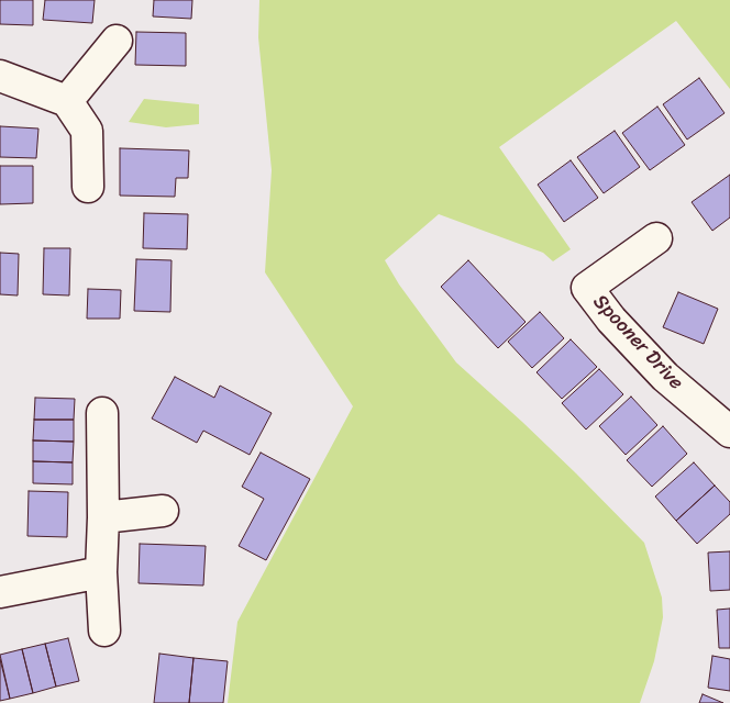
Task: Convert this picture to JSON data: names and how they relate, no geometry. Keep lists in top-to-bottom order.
{
  "streets": {
    "street": ["Spooner Drive"]
  }
}
